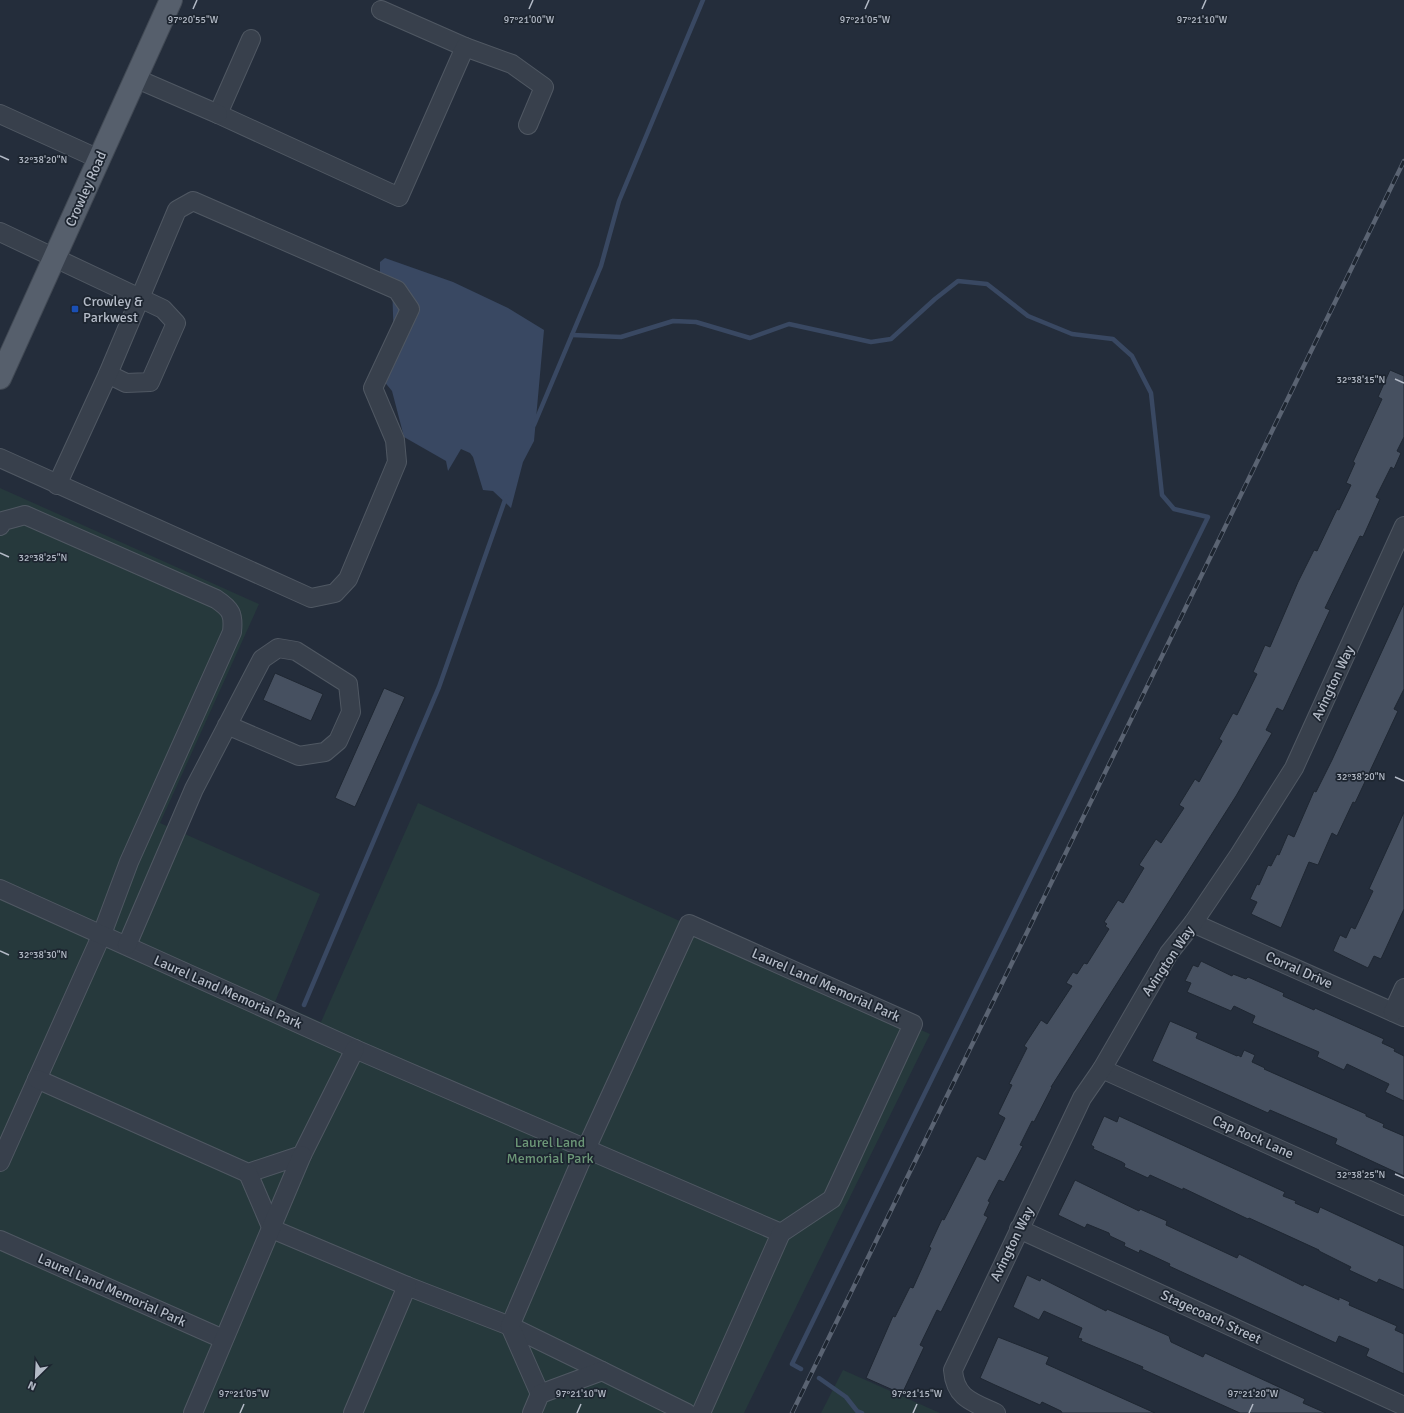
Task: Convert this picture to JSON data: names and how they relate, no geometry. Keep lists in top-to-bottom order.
{
  "streets": {
    "main road": ["Crowley Road"],
    "street": [
      "Avington Way",
      "Corral Drive",
      "Laurel Land Memorial Park",
      "Cap Rock Lane",
      "Stagecoach Street"
    ]
  },
  "crossings": [
    ["Avington Way", "Corral Drive"],
    ["Avington Way", "Cap Rock Lane"],
    ["Avington Way", "Stagecoach Street"]
  ],
  "parks": ["Laurel Land Memorial Park"],
  "places": {
    "transit": ["Crowley & Parkwest"]
  },
  "north": "bottom left",
  "coordinates": [
    "97°20'55\"W",
    "97°21'00\"W",
    "97°21'05\"W",
    "97°21'10\"W",
    "32°38'20\"N",
    "32°38'15\"N",
    "32°38'25\"N",
    "32°38'30\"N",
    "97°21'15\"W",
    "97°21'20\"W"
  ]
}
